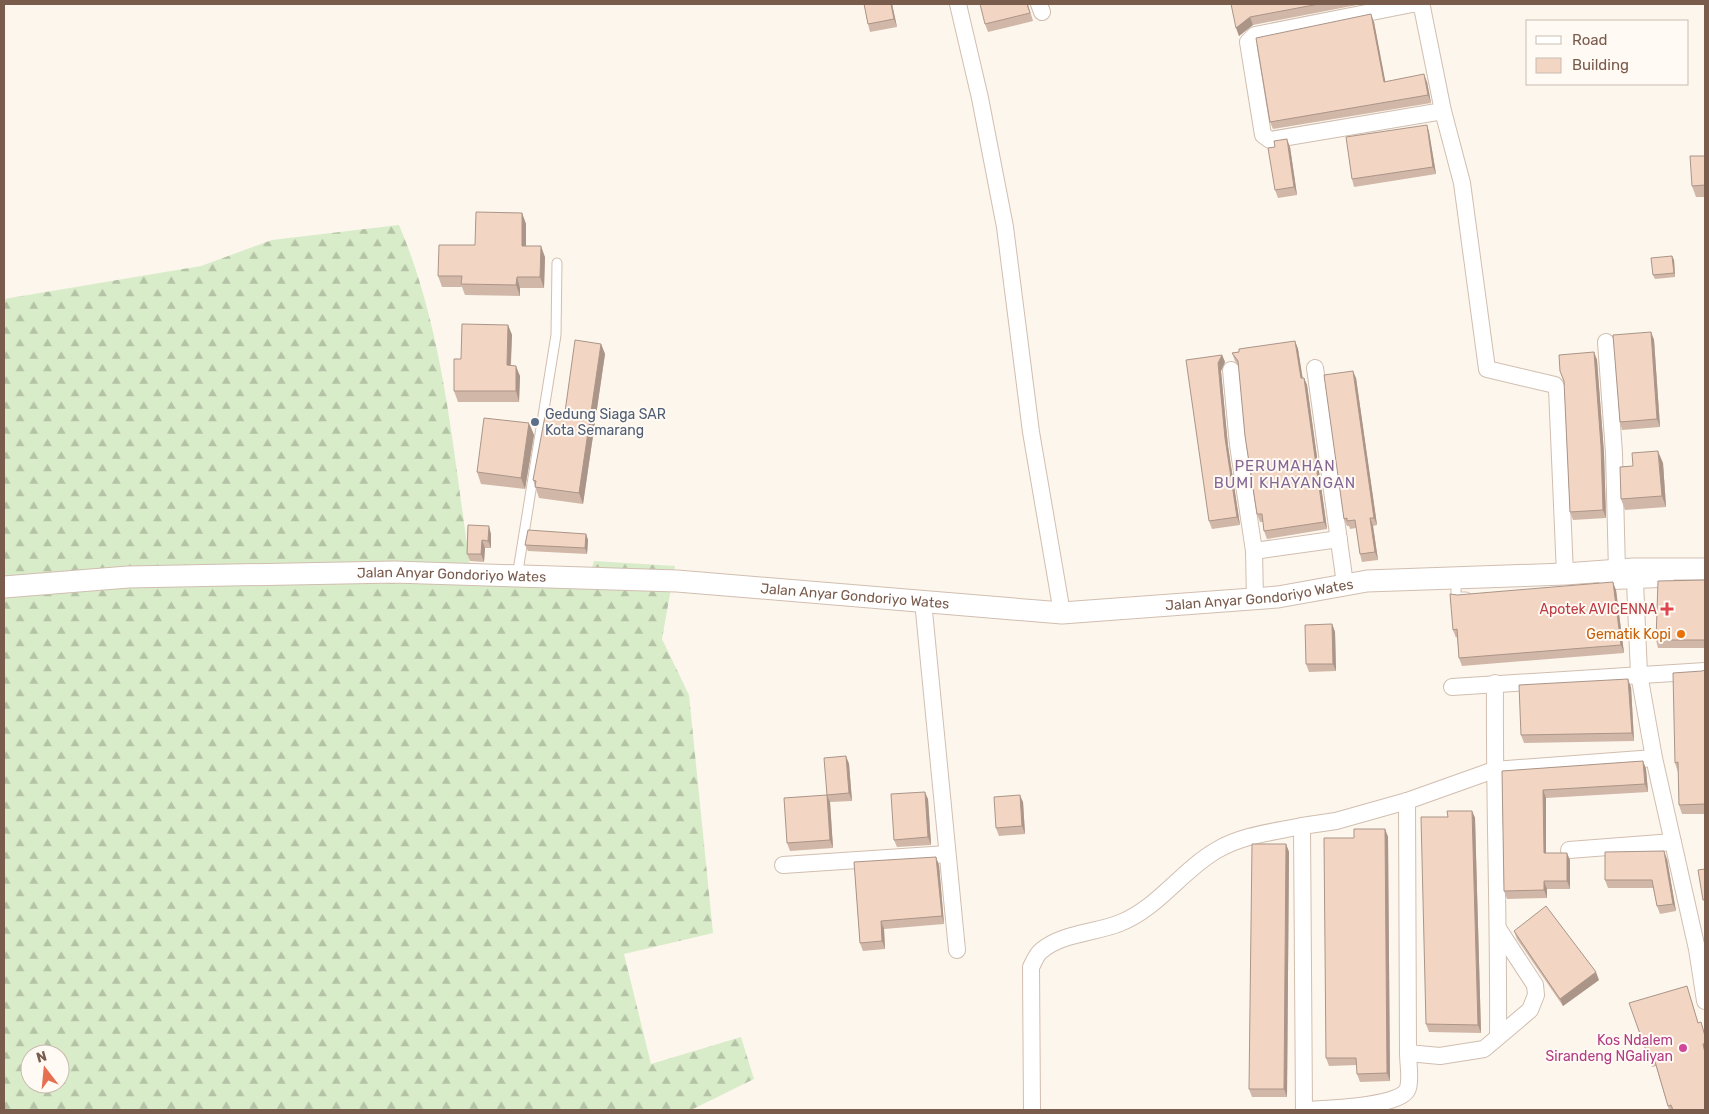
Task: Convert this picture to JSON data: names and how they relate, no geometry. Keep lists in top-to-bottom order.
{
  "streets": {
    "street": ["Jalan Anyar Gondoriyo Wates"]
  },
  "districts": ["PERUMAHAN BUMI KHAYANGAN"],
  "places": {
    "other": ["Gedung Siaga SAR Kota Semarang", "Gematik Kopi", "Kos Ndalem Sirandeng NGaliyan"],
    "health": ["Apotek AVICENNA"]
  },
  "legend": ["Road", "Building"],
  "north": "top"
}
